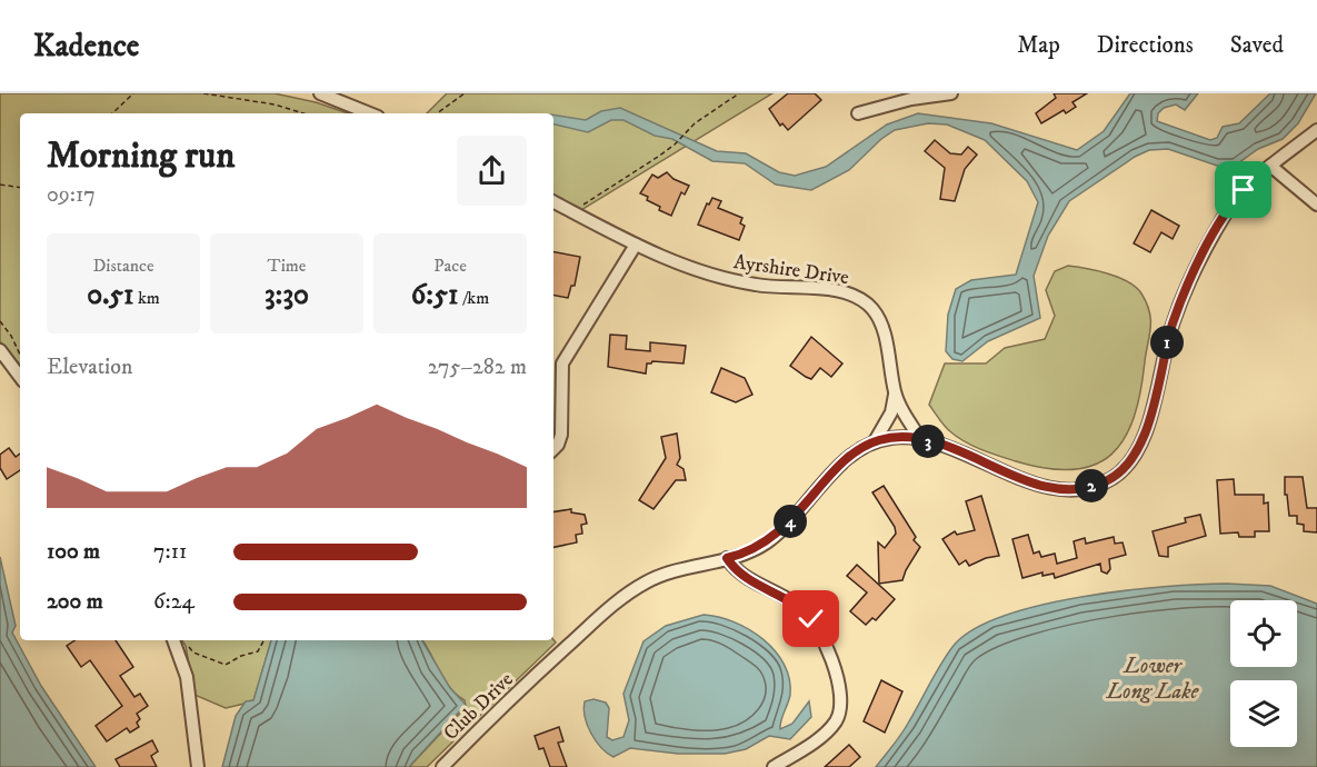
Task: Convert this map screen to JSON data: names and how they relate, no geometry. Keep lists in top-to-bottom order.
{
  "streets": {
    "street": ["Ayrshire Drive", "Club Drive"]
  },
  "crossings": [
    ["Ayrshire Drive", "Club Drive"]
  ],
  "water": ["Lower Long Lake"],
  "page": {
    "header": "Kadence",
    "nav": ["Map", "Directions", "Saved"],
    "heading": ["Morning run", "09:17"],
    "stats": [
      ["Distance", "0.51 km"],
      ["Time", "3:30"],
      ["Pace", "6:51 /km"]
    ],
    "pins": [
      "1",
      "3",
      "2",
      "4"
    ],
    "chart": ["Elevation", "275–282 m"],
    "list": [
      {
        "name": "100 m",
        "note": "7:11"
      },
      {
        "name": "200 m",
        "note": "6:24"
      }
    ]
  }
}
